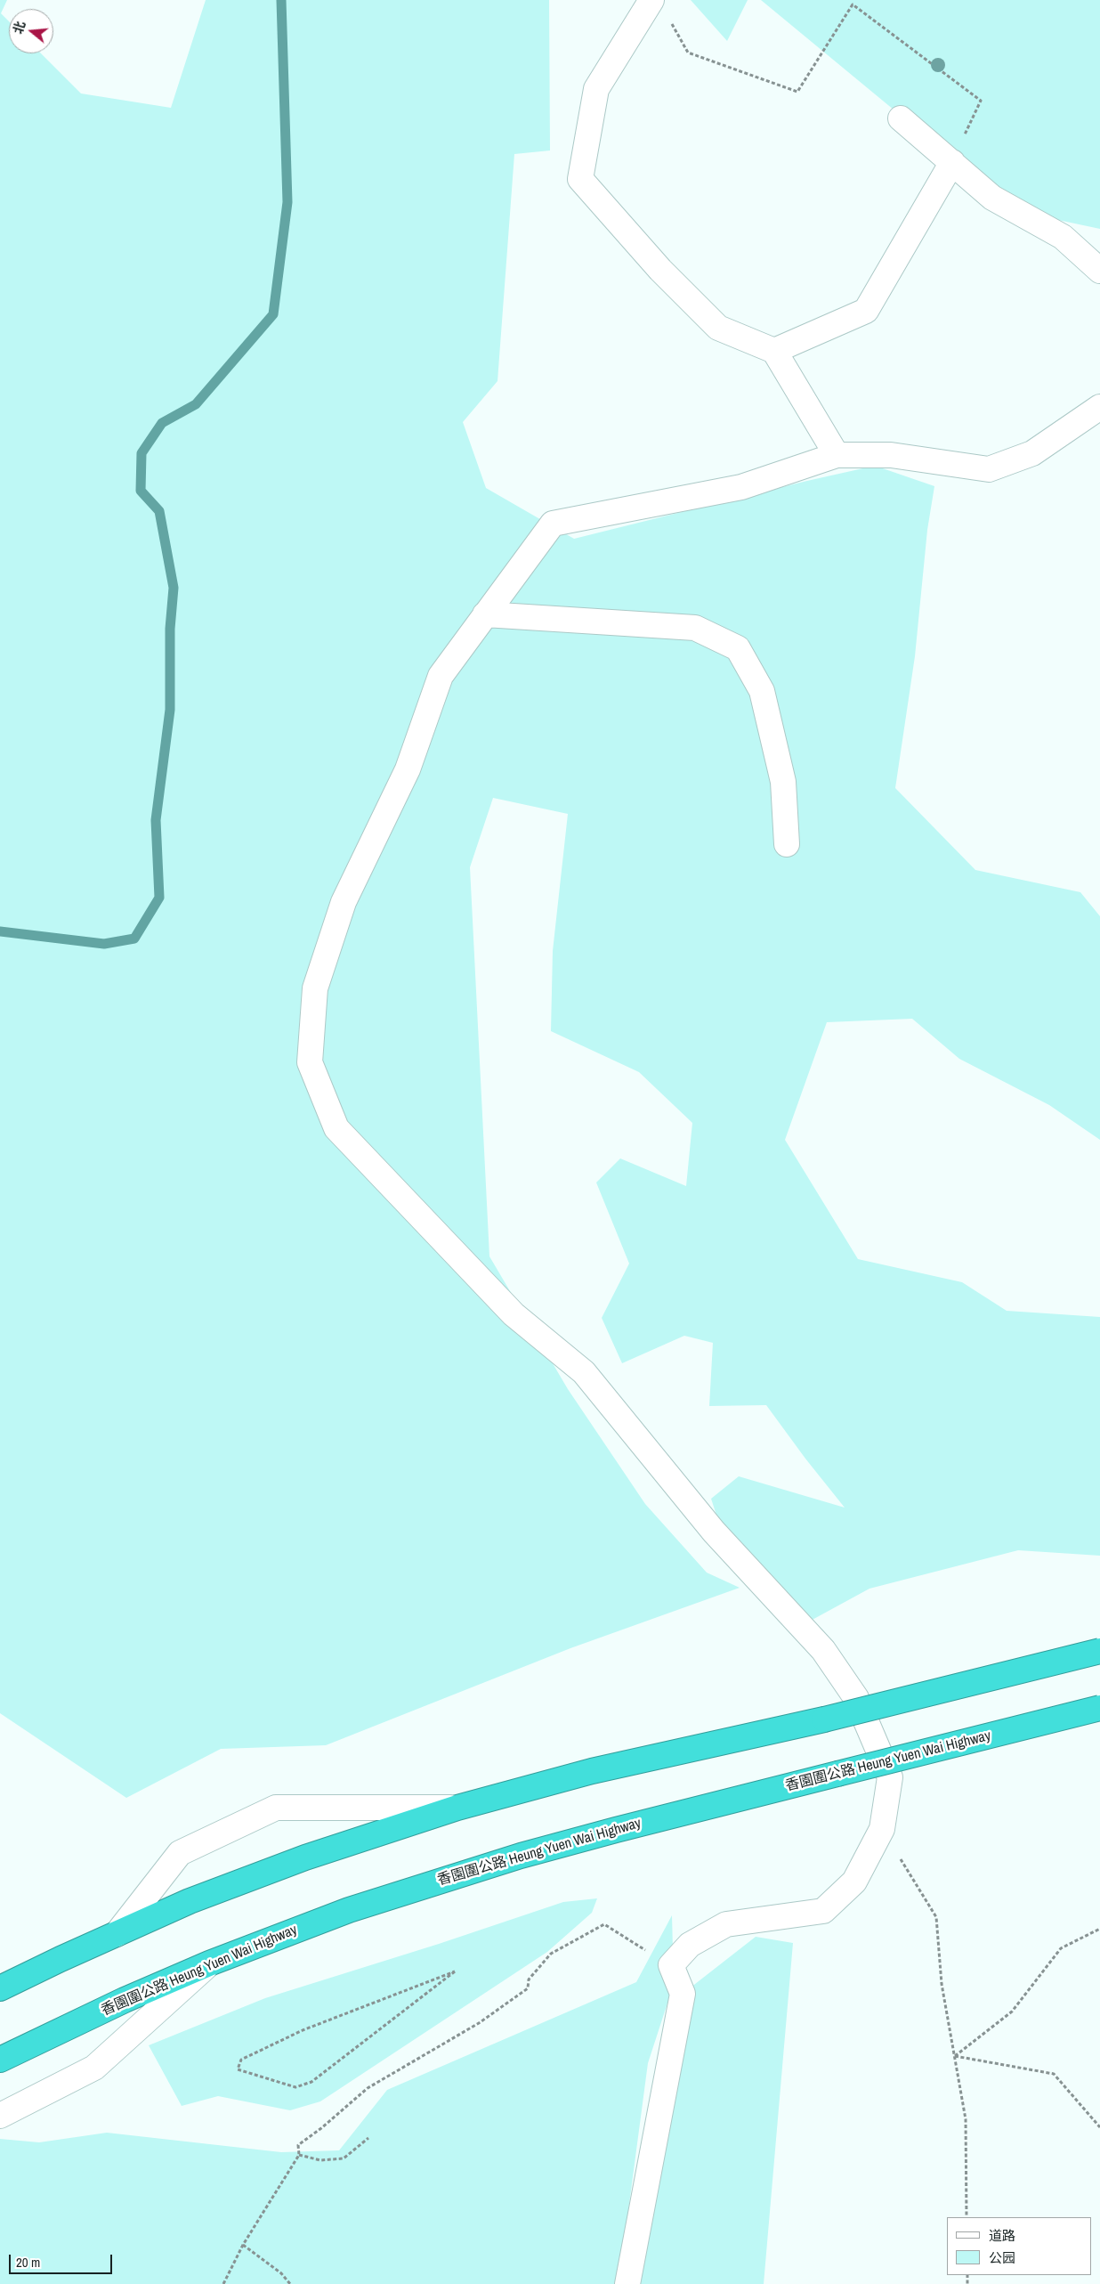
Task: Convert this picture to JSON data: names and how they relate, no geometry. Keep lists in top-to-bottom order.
{
  "streets": {
    "highway": ["香園圍公路 Heung Yuen Wai Highway"]
  },
  "legend": ["道路", "公园"],
  "scale_bar": "20 m",
  "north": "left"
}
